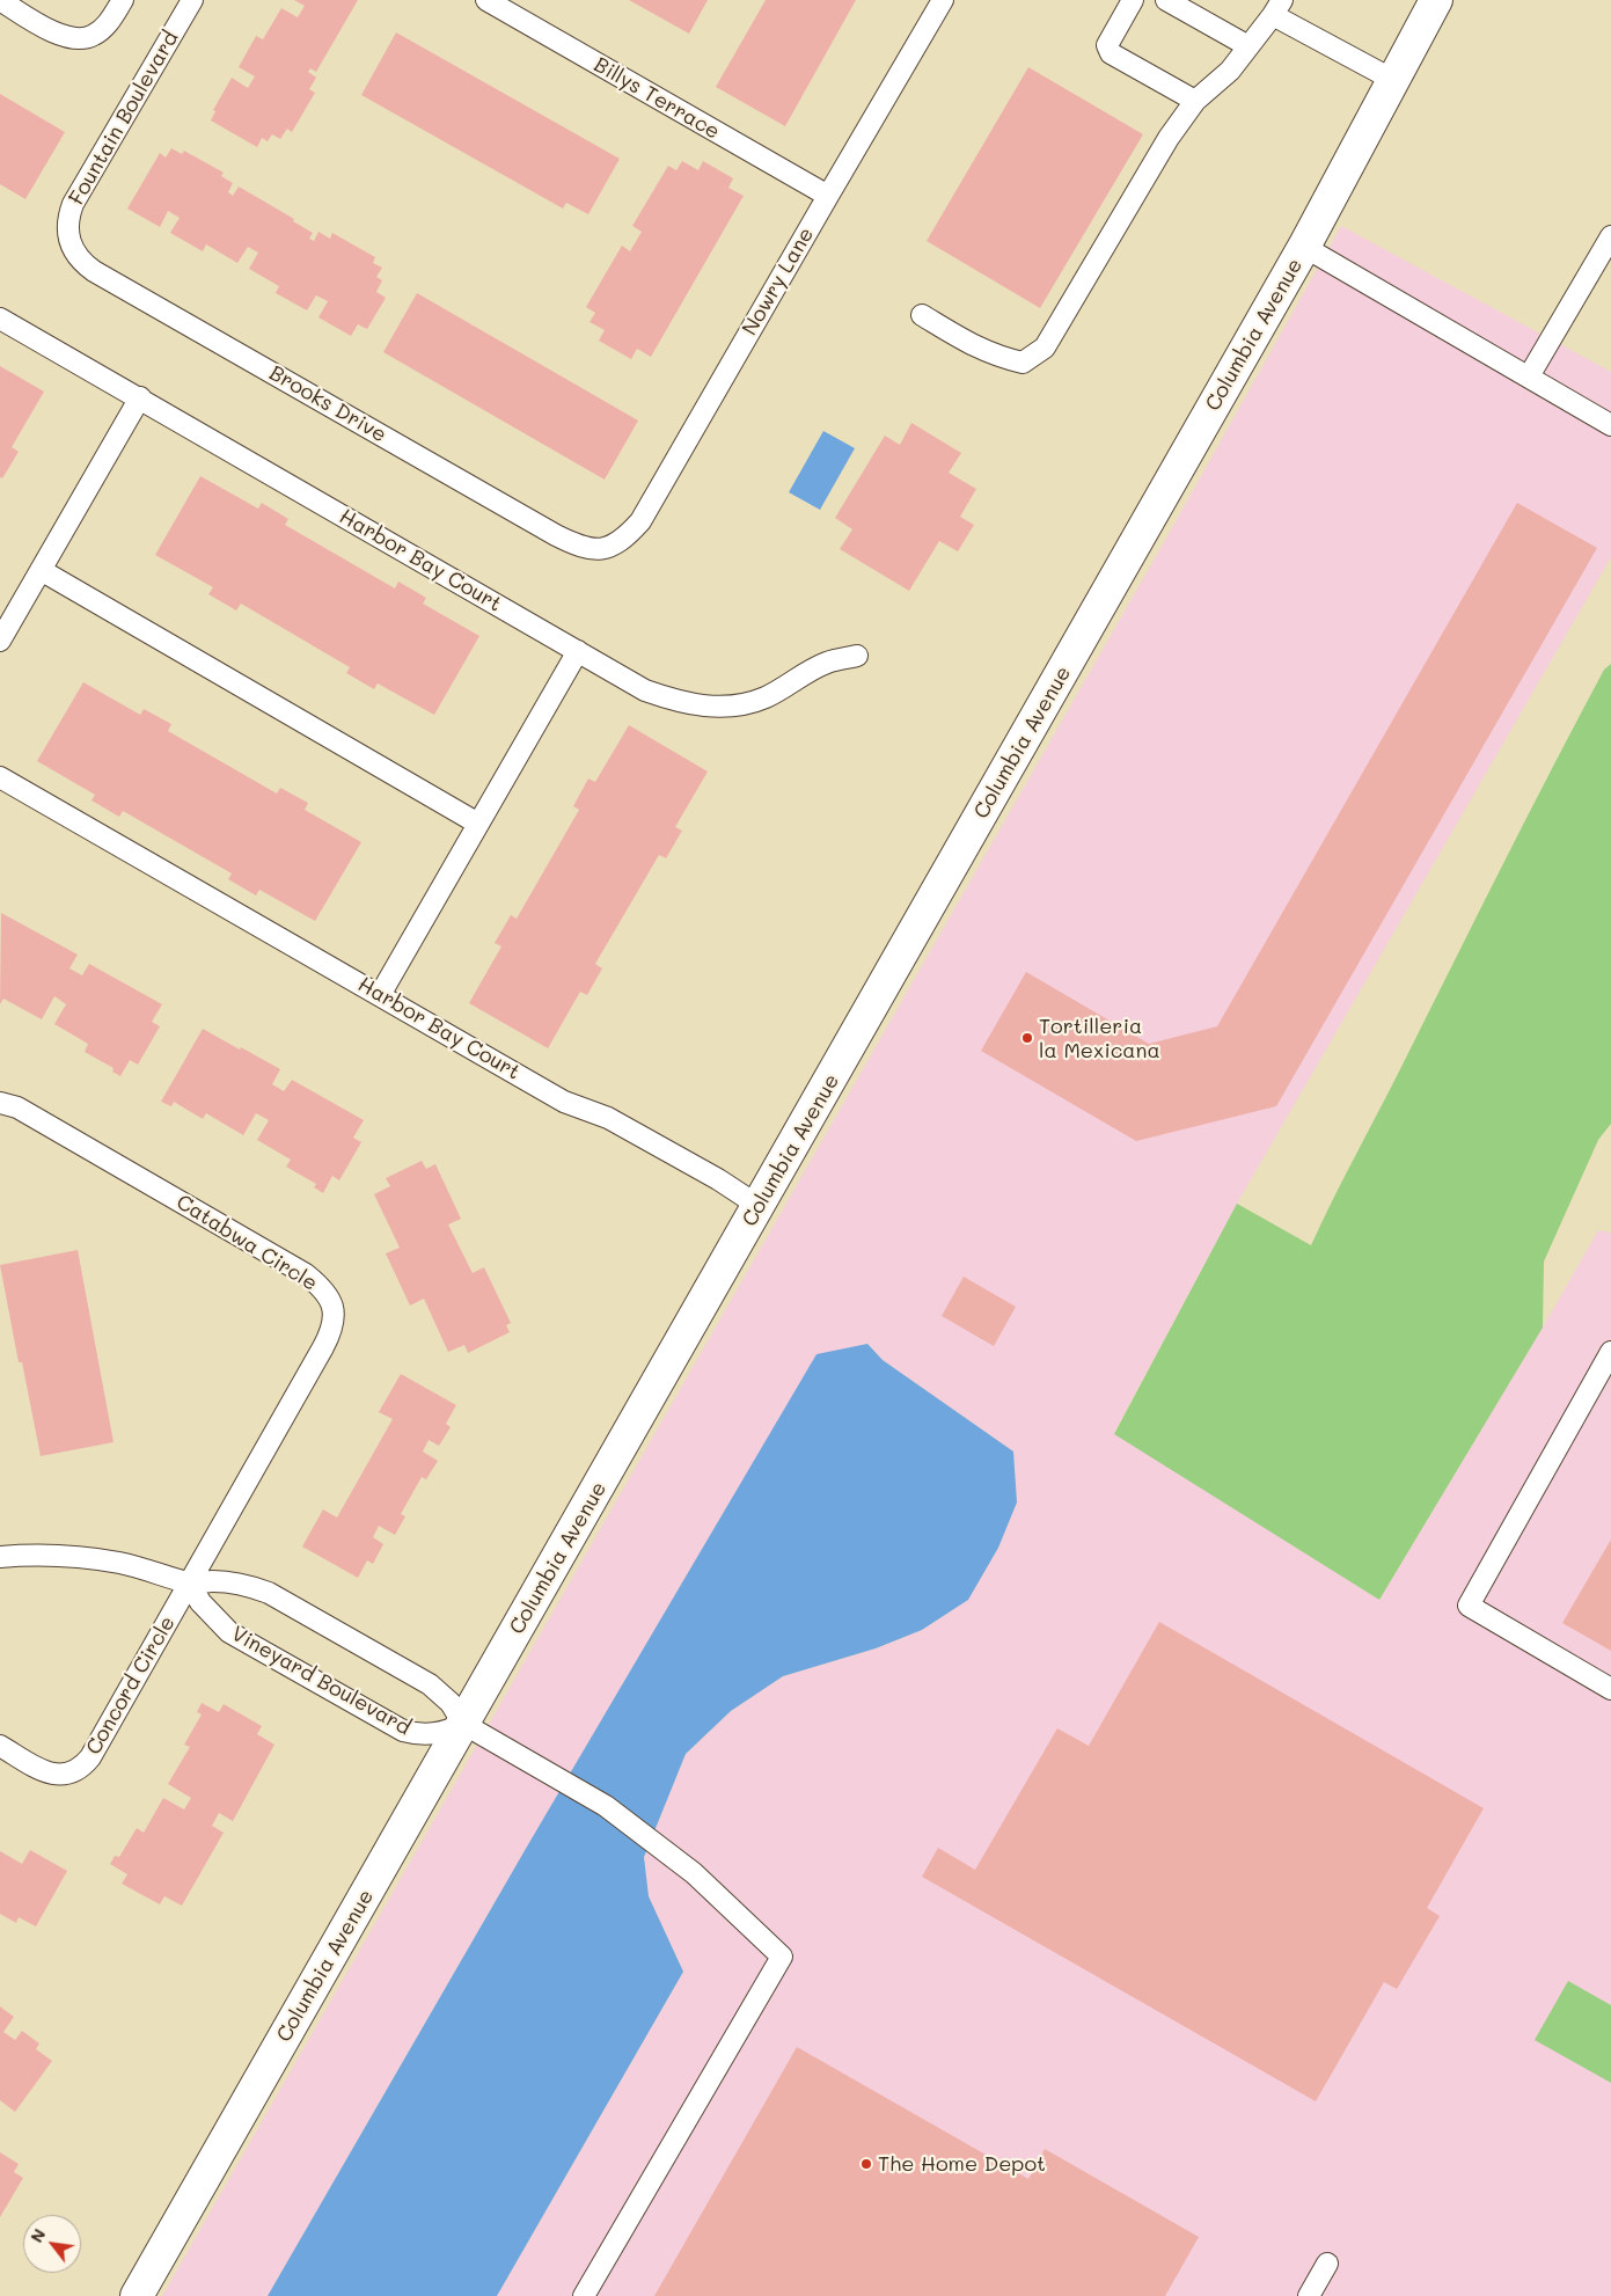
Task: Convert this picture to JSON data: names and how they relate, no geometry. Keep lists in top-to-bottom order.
{
  "streets": {
    "street": ["Columbia Avenue"],
    "lane": [
      "Billys Terrace",
      "Fountain Boulevard",
      "Nowry Lane",
      "Brooks Drive",
      "Harbor Bay Court",
      "Catabwa Circle",
      "Vineyard Boulevard",
      "Concord Circle"
    ]
  },
  "crossings": [
    ["Billys Terrace", "Nowry Lane"],
    ["Fountain Boulevard", "Brooks Drive"],
    ["Nowry Lane", "Brooks Drive"],
    ["Columbia Avenue", "Harbor Bay Court"],
    ["Columbia Avenue", "Vineyard Boulevard"],
    ["Catabwa Circle", "Vineyard Boulevard"],
    ["Catabwa Circle", "Concord Circle"],
    ["Vineyard Boulevard", "Concord Circle"]
  ],
  "places": ["Tortilleria la Mexicana", "The Home Depot"],
  "north": "top left"
}
